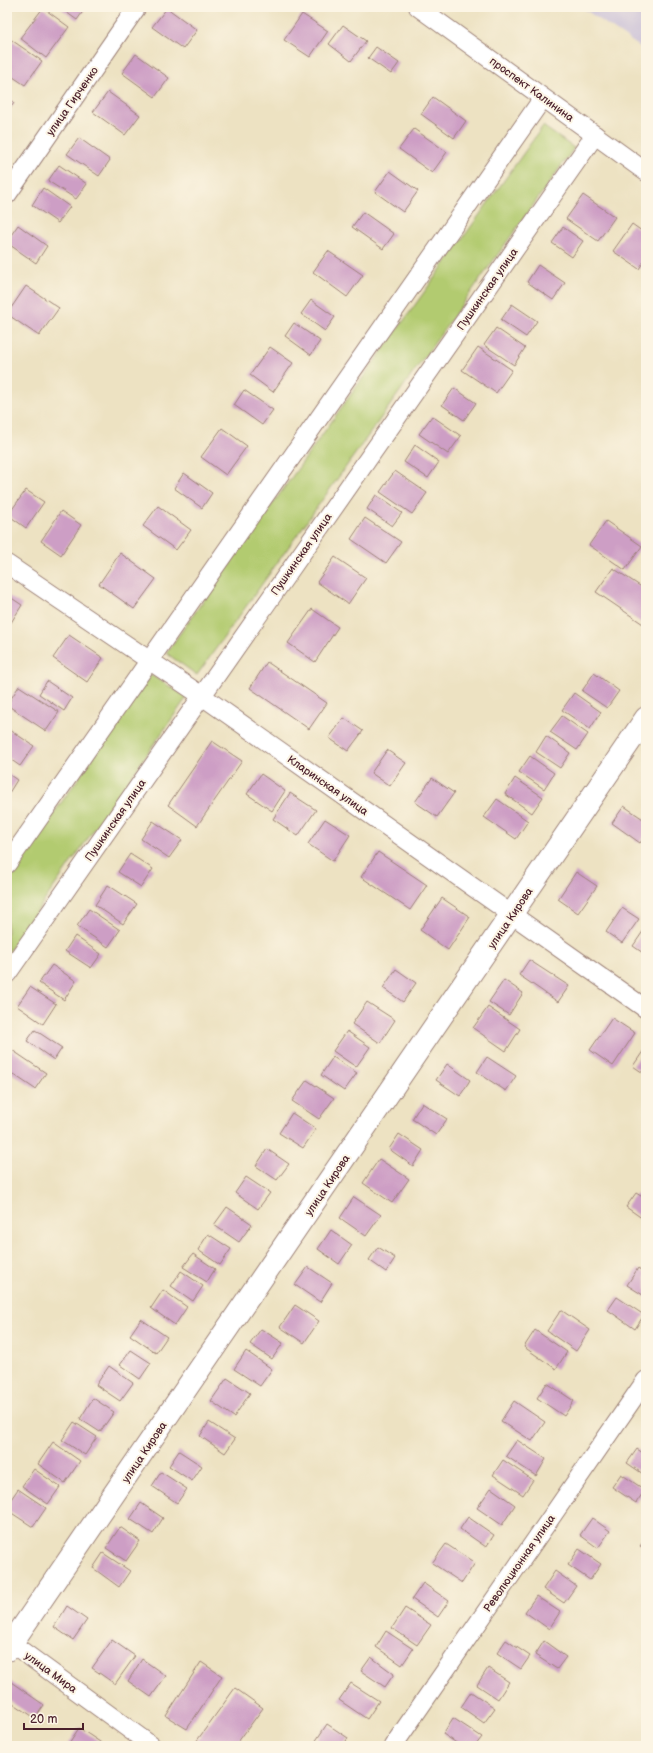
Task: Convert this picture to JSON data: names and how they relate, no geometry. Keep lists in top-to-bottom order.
{
  "streets": {
    "street": [
      "проспект Калинина",
      "улица Гирченко",
      "Пушкинская улица",
      "Кларинская улица",
      "улица Кирова",
      "Революционная улица",
      "улица Мира"
    ]
  },
  "crossings": [
    ["проспект Калинина", "Пушкинская улица"],
    ["Пушкинская улица", "Кларинская улица"],
    ["Кларинская улица", "улица Кирова"],
    ["улица Кирова", "улица Мира"]
  ],
  "scale_bar": "20 m"
}
